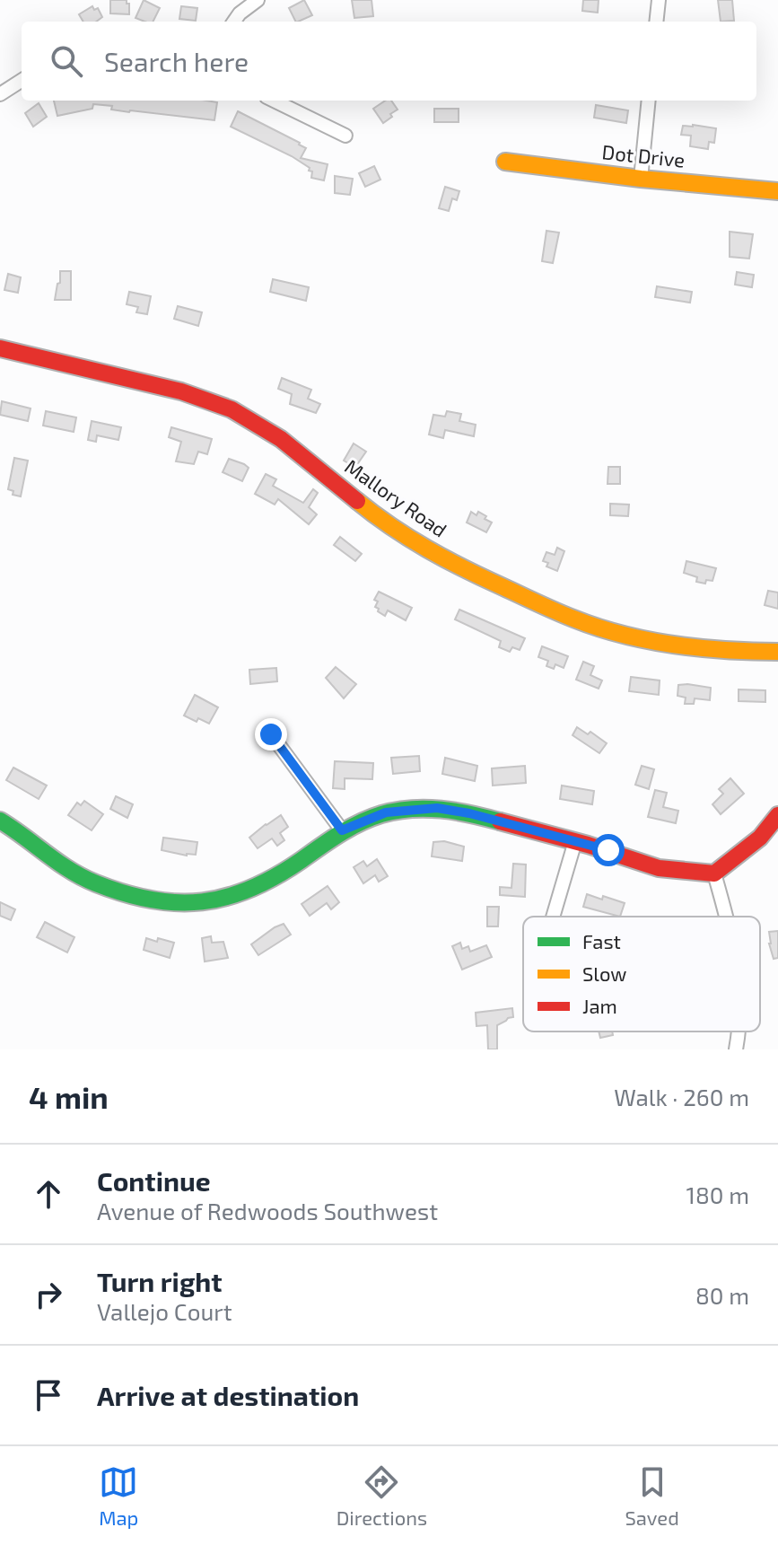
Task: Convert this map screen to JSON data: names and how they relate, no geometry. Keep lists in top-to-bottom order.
{
  "streets": {
    "street": ["Dot Drive", "Mallory Road"]
  },
  "legend": ["Fast", "Slow", "Jam"],
  "page": {
    "search": "Search here",
    "heading": ["4 min", "Walk · 260 m"],
    "list": [
      ["Continue", "Avenue of Redwoods Southwest", "180 m"],
      ["Turn right", "Vallejo Court", "80 m"],
      "Arrive at destination"
    ],
    "nav": ["Map", "Directions", "Saved"]
  }
}
